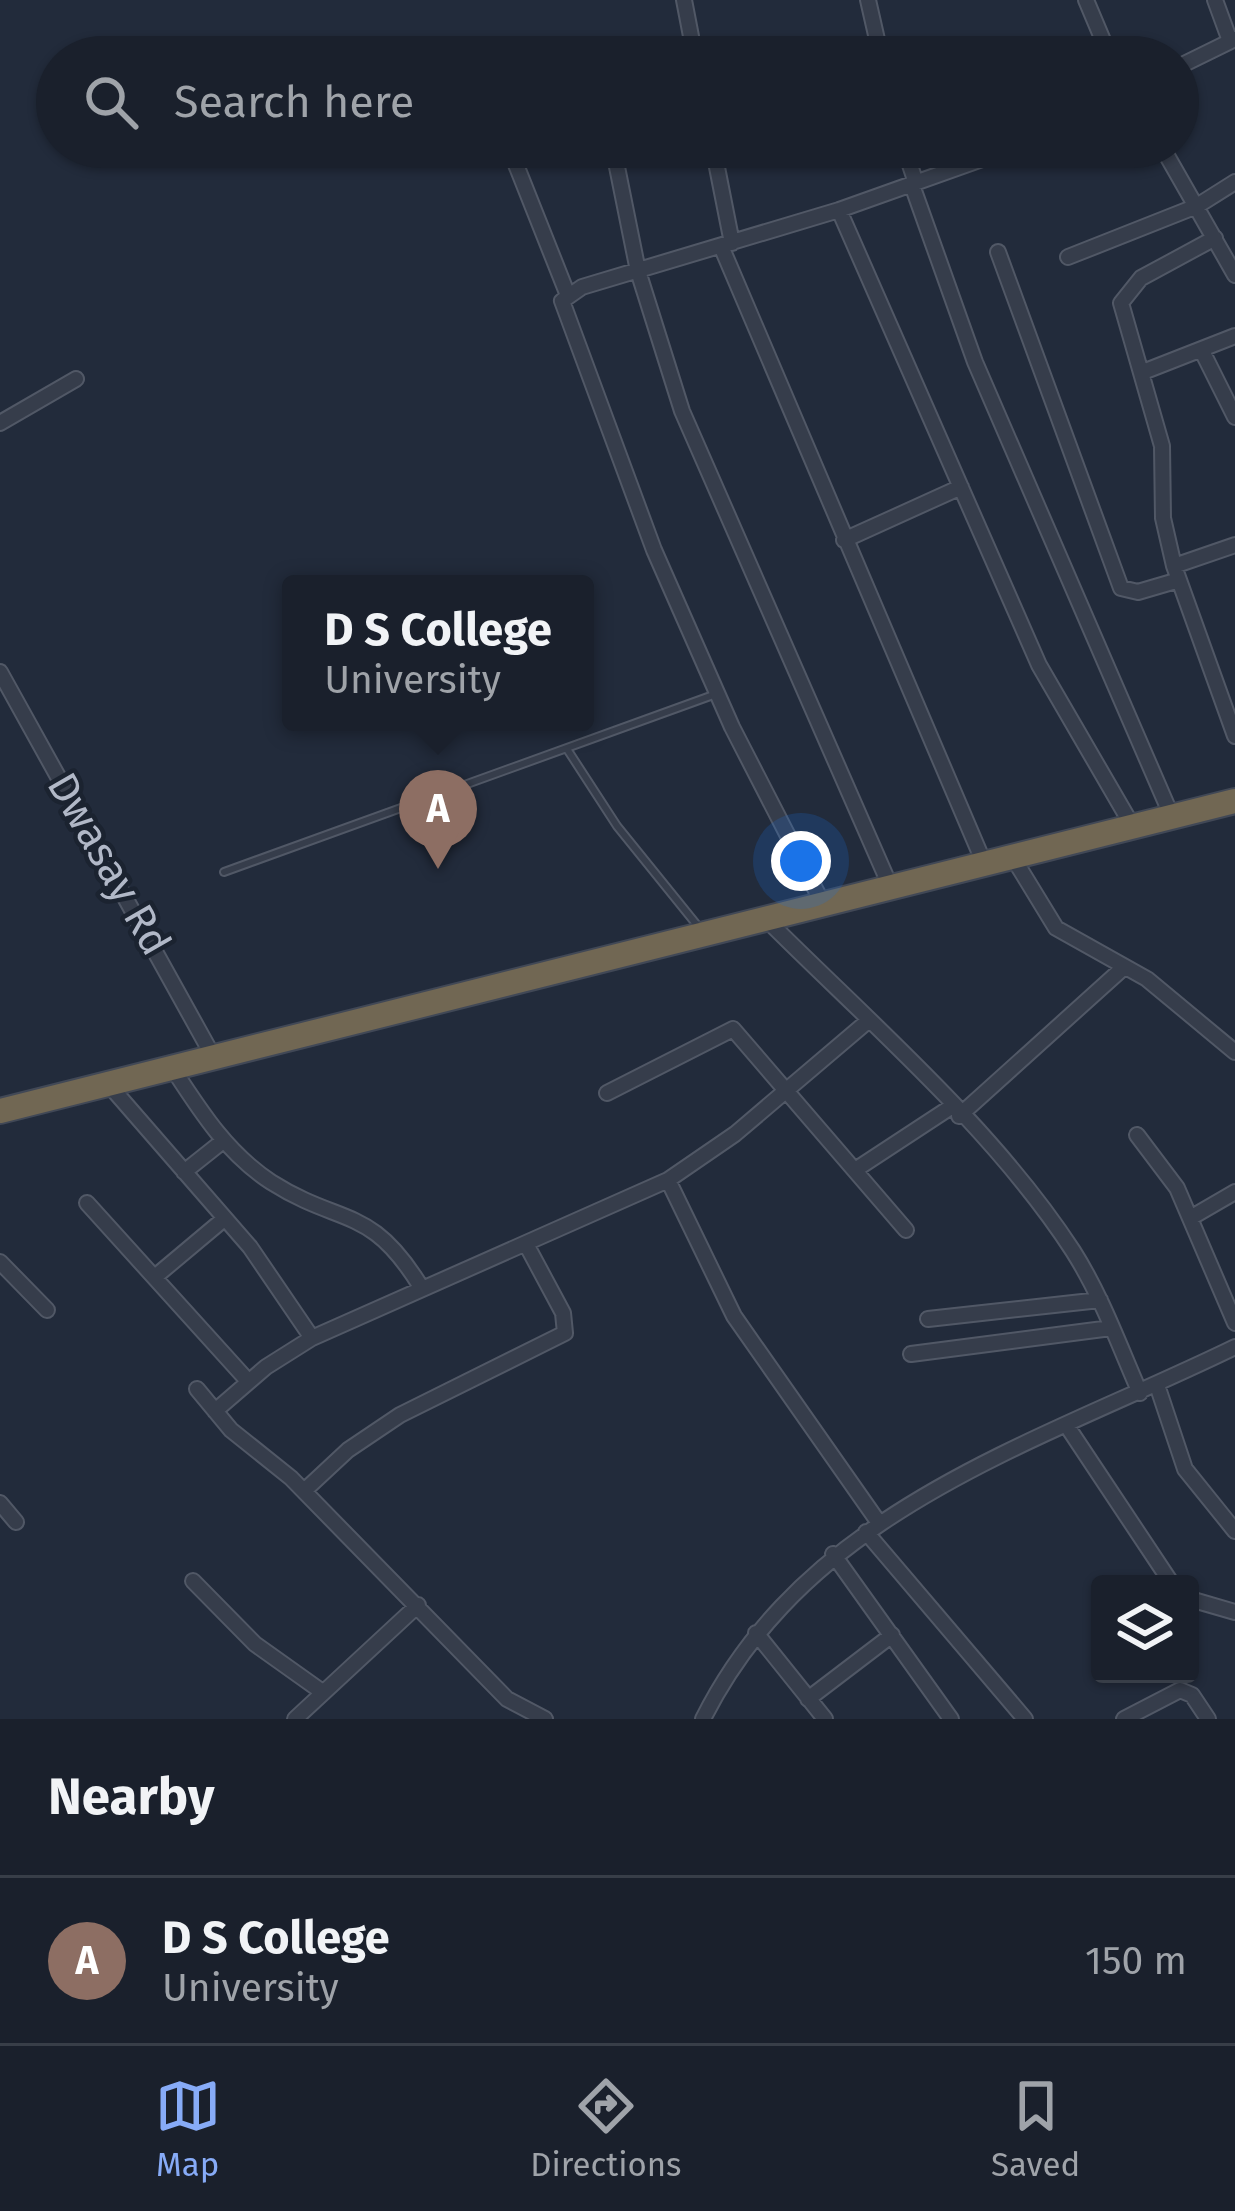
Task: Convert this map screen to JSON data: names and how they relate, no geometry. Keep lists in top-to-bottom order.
{
  "streets": {
    "street": ["Dwasay Rd"]
  },
  "page": {
    "search": "Search here",
    "popup": ["D S College", "University"],
    "pins": "A",
    "heading": "Nearby",
    "list": [
      {
        "mark": "A",
        "name": "D S College",
        "note": "University",
        "value": "150 m"
      }
    ],
    "nav": ["Map", "Directions", "Saved"]
  }
}
